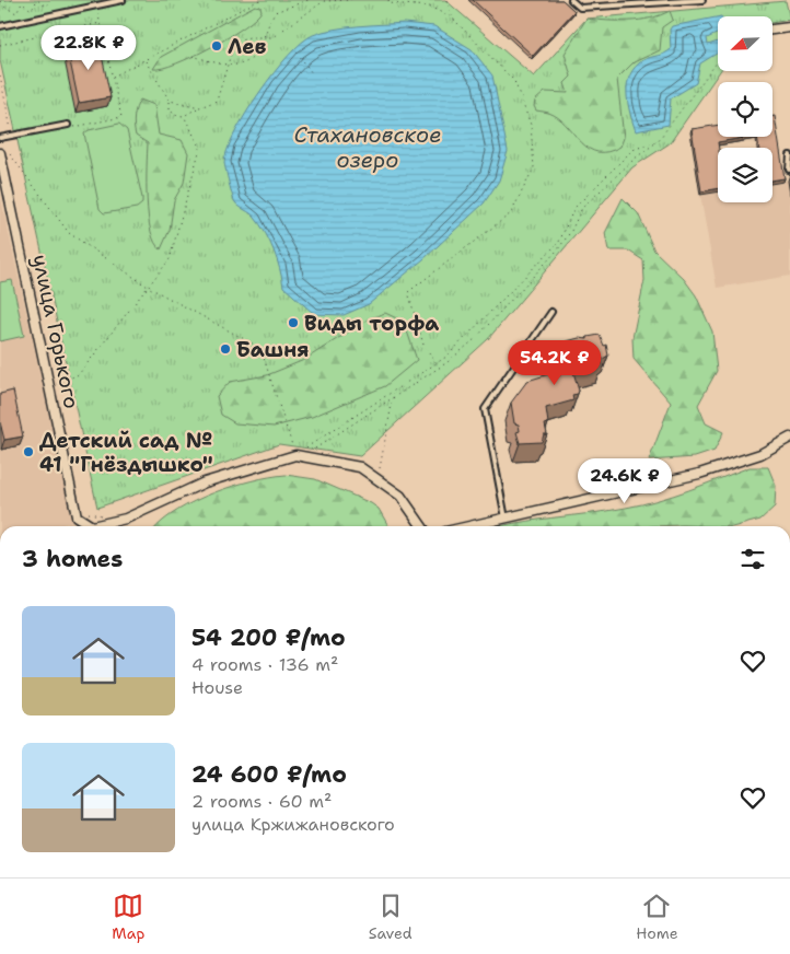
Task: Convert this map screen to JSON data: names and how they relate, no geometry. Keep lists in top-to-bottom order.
{
  "streets": {
    "street": ["улица Горького"]
  },
  "water": ["Стахановское озеро"],
  "places": [
    "Лев",
    "Виды торфа",
    "Башня",
    "Детский сад № 41 \"Гнёздышко\""
  ],
  "north": "bottom left",
  "page": {
    "price": ["22.8K ₽", "54.2K ₽", "24.6K ₽"],
    "heading": "3 homes",
    "list": [
      {
        "name": "54 200 ₽/mo",
        "note": "4 rooms · 136 m² · House"
      },
      {
        "name": "24 600 ₽/mo",
        "note": "2 rooms · 60 m² · улица Кржижановского"
      }
    ],
    "tabs": ["Map", "Saved", "Home"]
  }
}
